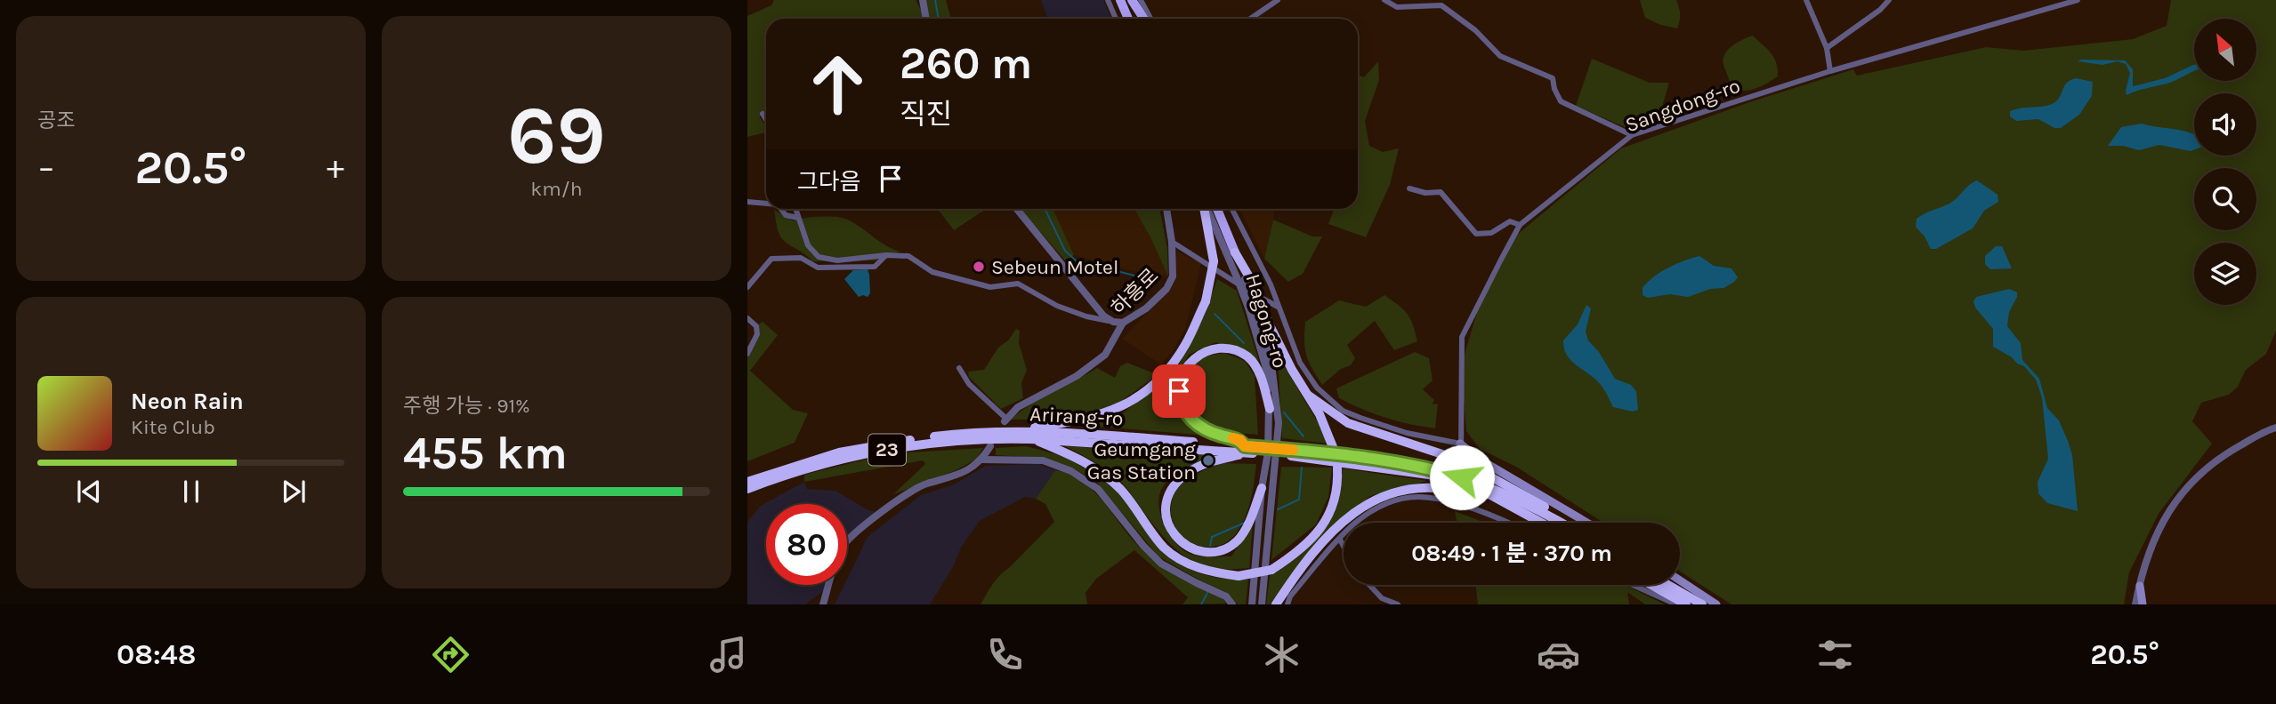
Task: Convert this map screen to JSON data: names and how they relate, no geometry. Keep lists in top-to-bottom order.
{
  "streets": {
    "highway": ["Arirang-ro", "23"],
    "main road": ["Hagong-ro"],
    "street": ["Sangdong-ro", "하흥로"]
  },
  "crossings": [
    ["Arirang-ro", "23"]
  ],
  "places": ["Sebeun Motel", "Geumgang Gas Station"],
  "north": "top left",
  "page": {
    "tile": [
      "공조",
      ["69", "km/h"],
      ["주행 가능 · 91%", "455 km"]
    ],
    "turn": ["260 m", "직진"],
    "heat": ["−", "20.5°", "+"],
    "then": "그다음",
    "song": ["Neon Rain", "Kite Club"],
    "limit": "80",
    "trip": "08:49 · 1 분 · 370 m",
    "tabs": ["08:48", "20.5°"]
  }
}
